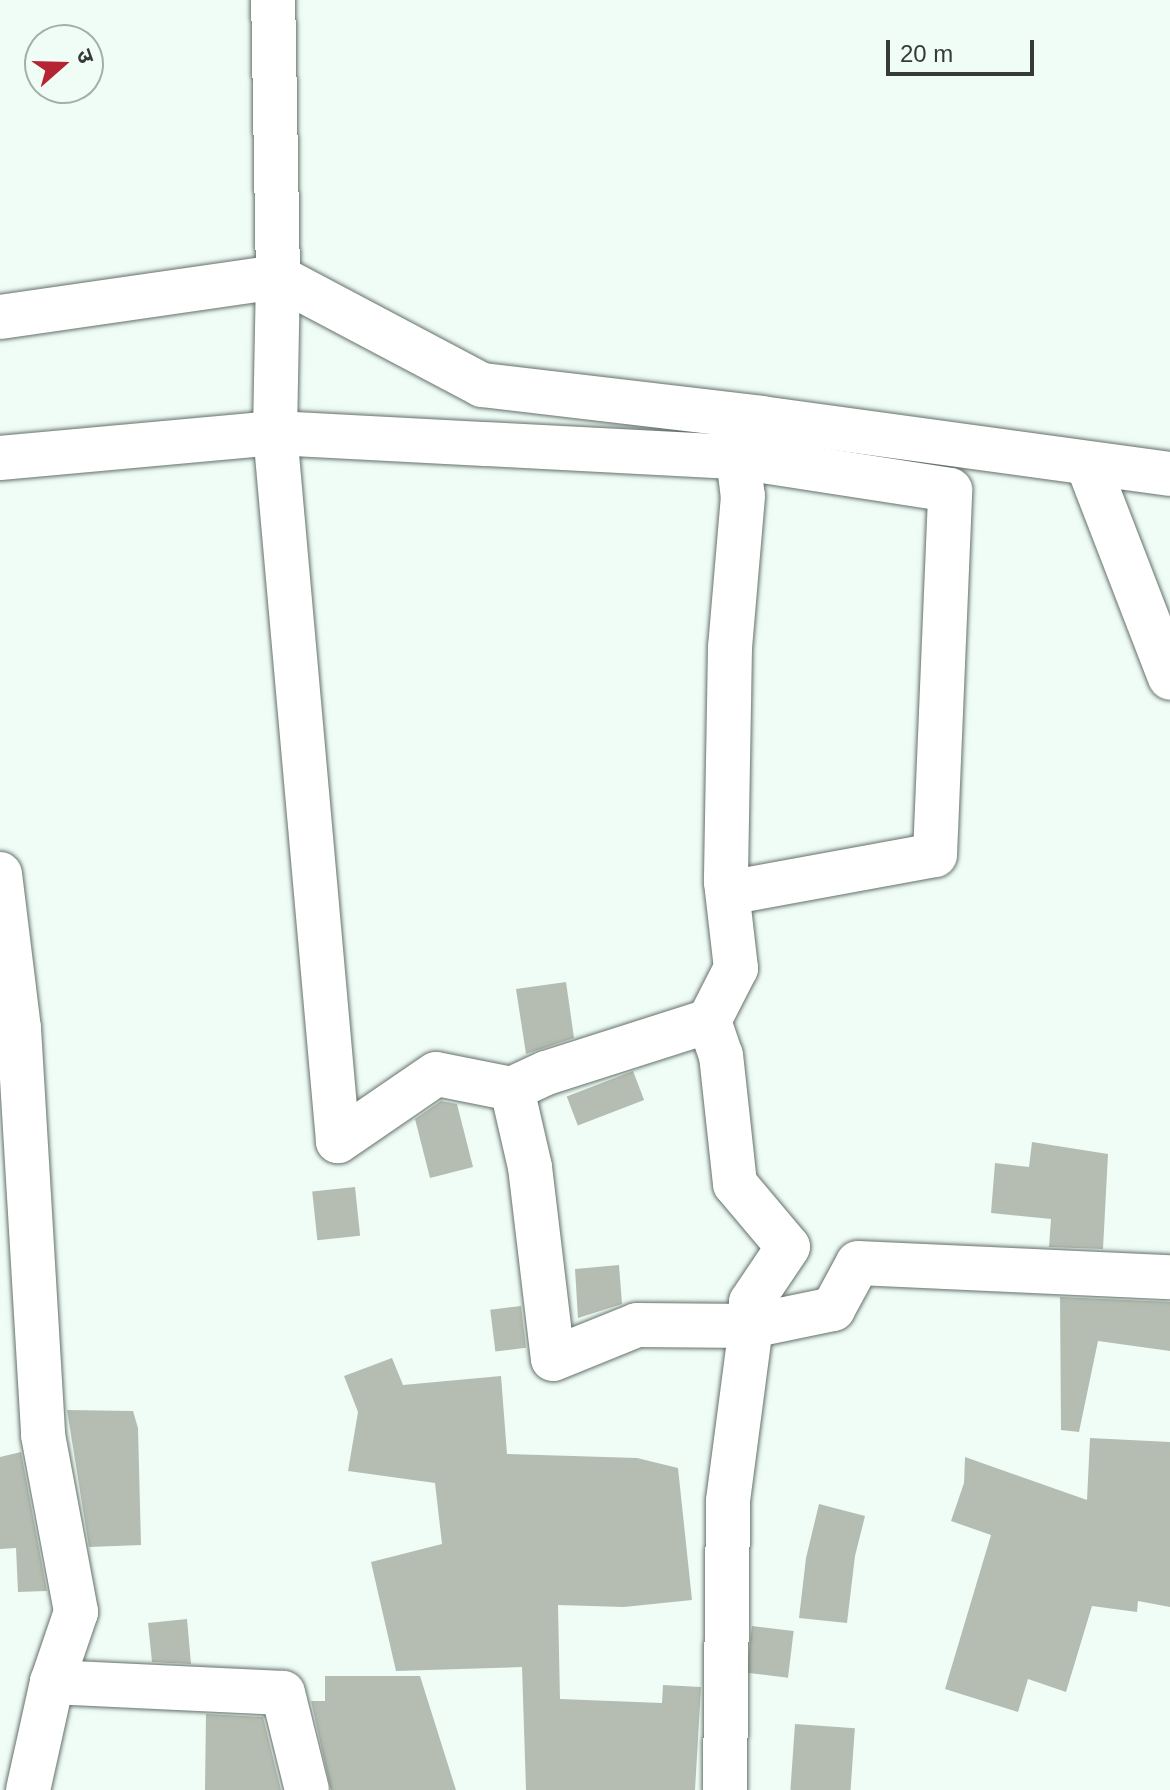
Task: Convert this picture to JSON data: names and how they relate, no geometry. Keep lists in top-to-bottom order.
{
  "scale_bar": "20 m",
  "north": "right"
}
